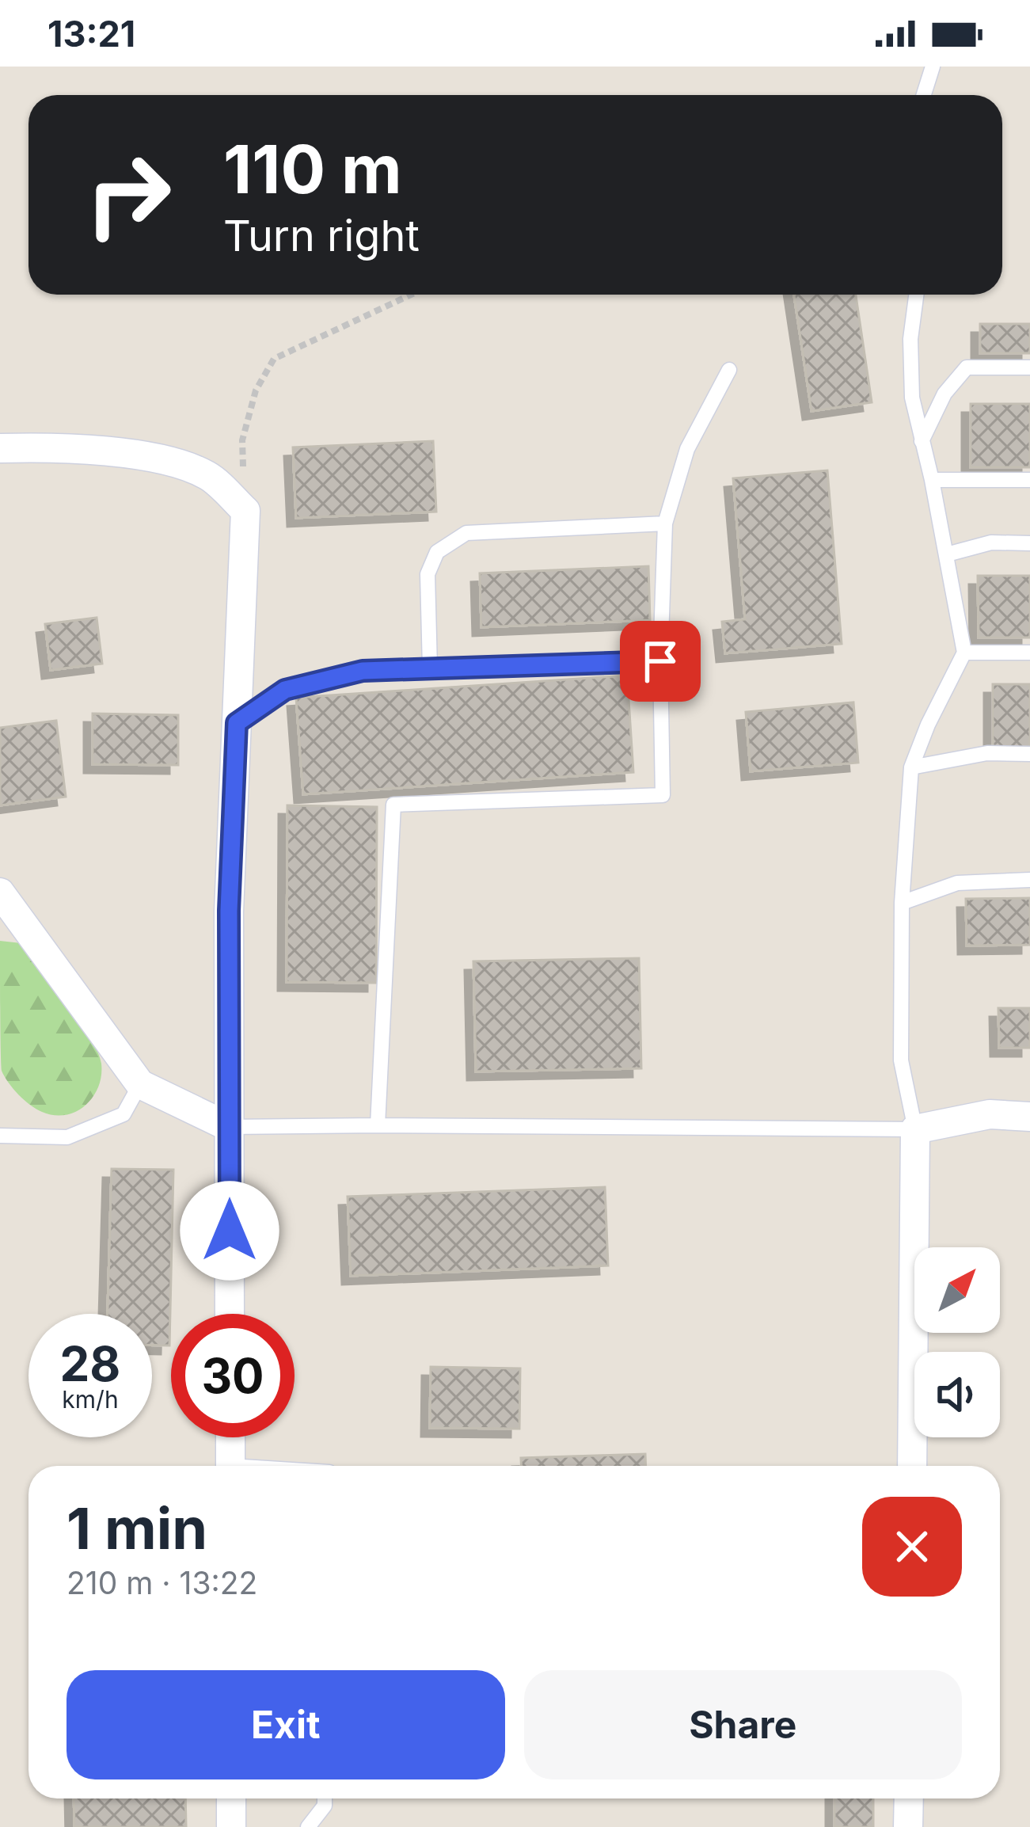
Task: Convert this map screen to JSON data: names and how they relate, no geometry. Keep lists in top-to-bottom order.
{
  "north": "top right",
  "page": {
    "status": "13:21",
    "turn": ["110 m", "Turn right"],
    "speed": "28 km/h",
    "limit": "30",
    "heading": ["1 min", "210 m · 13:22"],
    "buttons": ["Exit", "Share"]
  }
}
